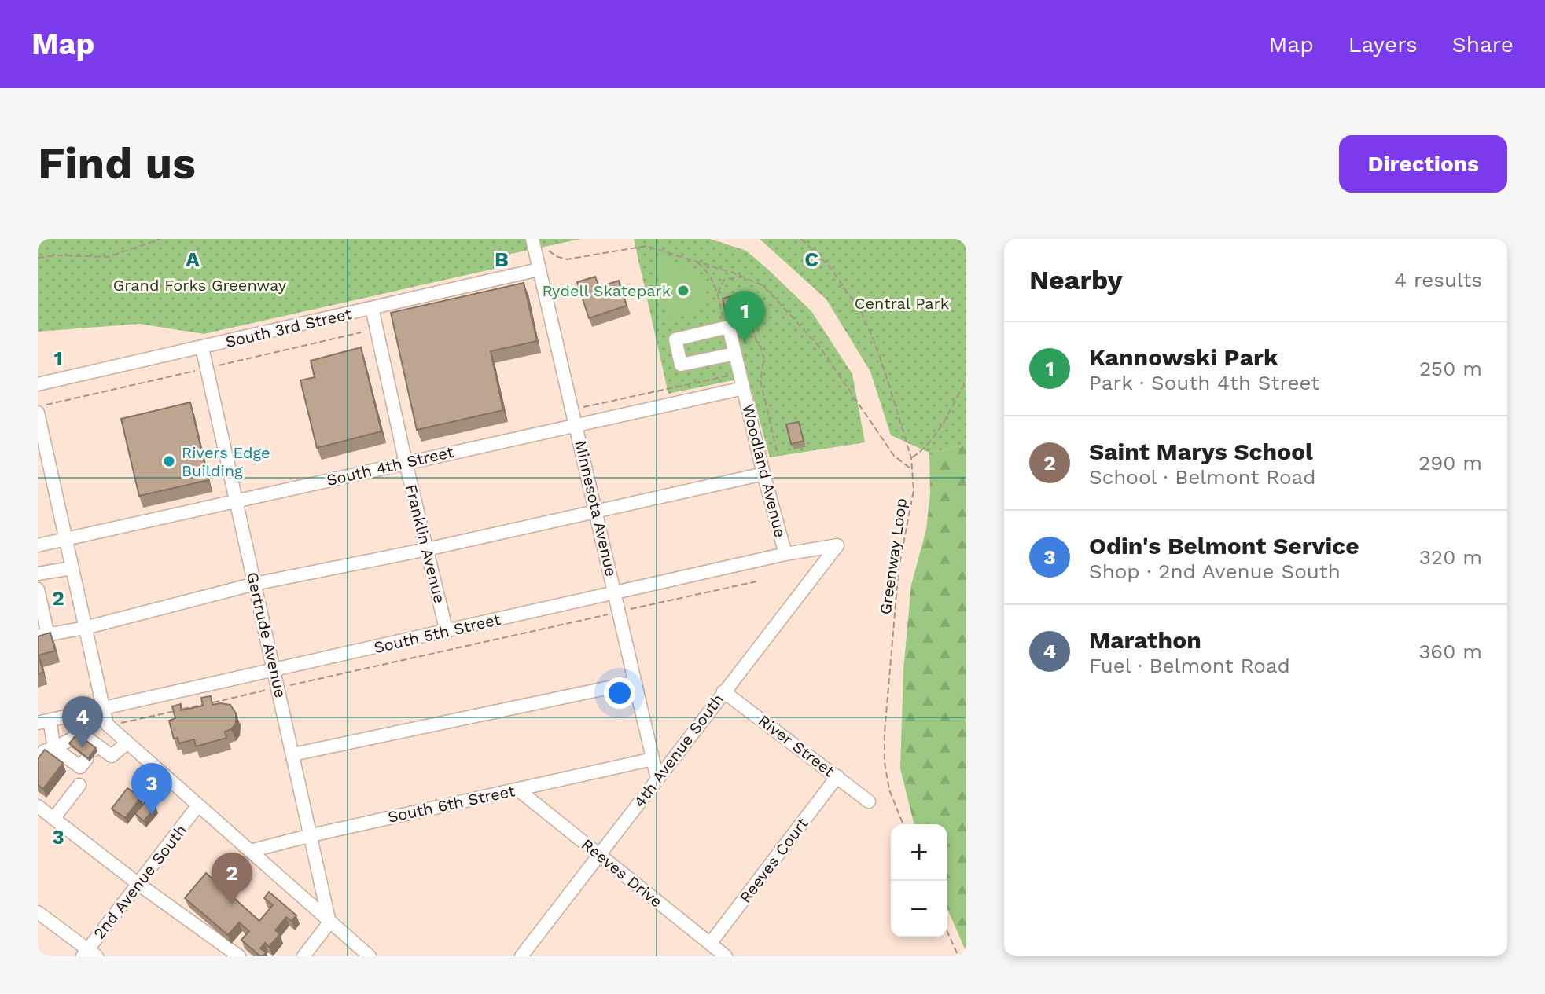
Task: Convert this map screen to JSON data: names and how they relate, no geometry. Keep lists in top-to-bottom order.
{
  "streets": {
    "street": [
      "South 3rd Street",
      "South 4th Street",
      "Woodland Avenue",
      "Minnesota Avenue",
      "Franklin Avenue",
      "South 5th Street",
      "Gertrude Avenue",
      "River Street",
      "4th Avenue South",
      "South 6th Street",
      "Reeves Court",
      "Reeves Drive",
      "2nd Avenue South"
    ],
    "path": ["Greenway Loop"]
  },
  "crossings": [
    ["South 3rd Street", "Minnesota Avenue"],
    ["South 3rd Street", "Franklin Avenue"],
    ["South 3rd Street", "Gertrude Avenue"],
    ["South 4th Street", "Woodland Avenue"],
    ["South 4th Street", "Minnesota Avenue"],
    ["South 4th Street", "Franklin Avenue"],
    ["South 4th Street", "Gertrude Avenue"],
    ["Woodland Avenue", "South 5th Street"],
    ["Minnesota Avenue", "South 5th Street"],
    ["Minnesota Avenue", "4th Avenue South"],
    ["Minnesota Avenue", "South 6th Street"],
    ["Franklin Avenue", "South 5th Street"],
    ["South 5th Street", "Gertrude Avenue"],
    ["South 5th Street", "4th Avenue South"],
    ["Gertrude Avenue", "South 6th Street"],
    ["River Street", "4th Avenue South"],
    ["River Street", "Reeves Court"],
    ["4th Avenue South", "Reeves Drive"],
    ["South 6th Street", "Reeves Drive"],
    ["Reeves Court", "Reeves Drive"]
  ],
  "parks": ["Grand Forks Greenway", "Central Park"],
  "places": ["Rydell Skatepark", "Rivers Edge Building"],
  "page": {
    "header": "Map",
    "nav": ["Map", "Layers", "Share"],
    "buttons": "Directions",
    "title": "Find us",
    "heading": ["Nearby", "4 results"],
    "pins": [
      "1",
      "4",
      "3",
      "2"
    ],
    "list": [
      {
        "mark": "1",
        "name": "Kannowski Park",
        "note": "Park · South 4th Street",
        "value": "250 m"
      },
      {
        "mark": "2",
        "name": "Saint Marys School",
        "note": "School · Belmont Road",
        "value": "290 m"
      },
      {
        "mark": "3",
        "name": "Odin's Belmont Service",
        "note": "Shop · 2nd Avenue South",
        "value": "320 m"
      },
      {
        "mark": "4",
        "name": "Marathon",
        "note": "Fuel · Belmont Road",
        "value": "360 m"
      }
    ],
    "map_buttons": ["+", "−"]
  },
  "grid": {
    "columns": ["A", "B", "C"],
    "rows": ["1", "2", "3"]
  }
}
